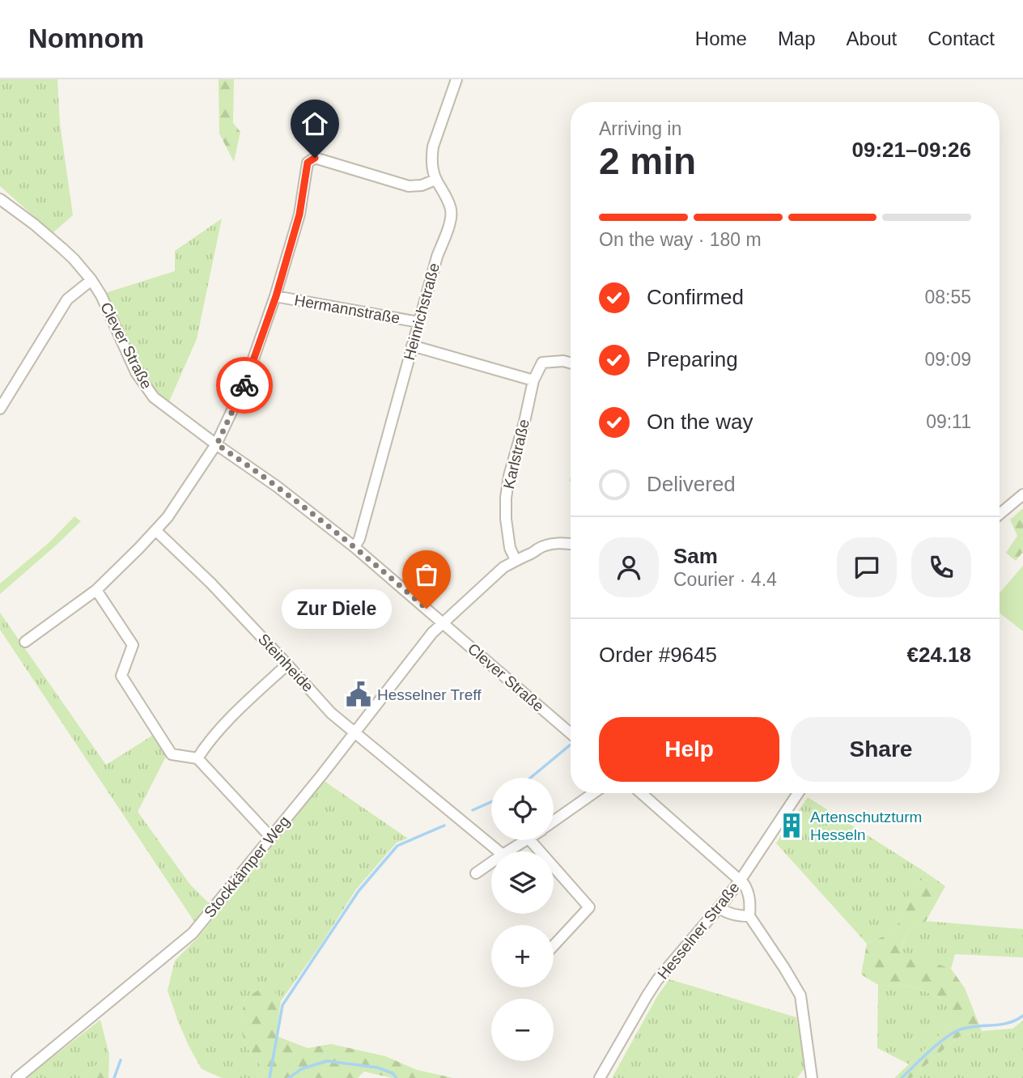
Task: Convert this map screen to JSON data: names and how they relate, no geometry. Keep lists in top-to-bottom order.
{
  "streets": {
    "street": [
      "Hermannstraße",
      "Heinrichstraße",
      "Clever Straße",
      "Karlstraße",
      "Steinheide",
      "Stockkämper Weg",
      "Hesselner Straße"
    ]
  },
  "crossings": [
    ["Hermannstraße", "Heinrichstraße"],
    ["Heinrichstraße", "Clever Straße"],
    ["Clever Straße", "Stockkämper Weg"],
    ["Karlstraße", "Stockkämper Weg"],
    ["Steinheide", "Stockkämper Weg"]
  ],
  "places": {
    "other": ["Zur Diele"],
    "public building": ["Hesselner Treff"],
    "building": ["Artenschutzturm Hesseln"]
  },
  "page": {
    "header": "Nomnom",
    "nav": [
      "Home",
      "Map",
      "About",
      "Contact"
    ],
    "heading": ["2 min", "Arriving in", "09:21–09:26"],
    "panel": [
      "Sam",
      "Courier · 4.4",
      "Order #9645",
      "€24.18"
    ],
    "bar": "On the way · 180 m",
    "list": [
      ["Confirmed", "08:55"],
      ["Preparing", "09:09"],
      ["On the way", "09:11"],
      "Delivered"
    ],
    "bubble": "Zur Diele",
    "buttons": ["Help", "Share"],
    "map_buttons": ["+", "−"]
  }
}
